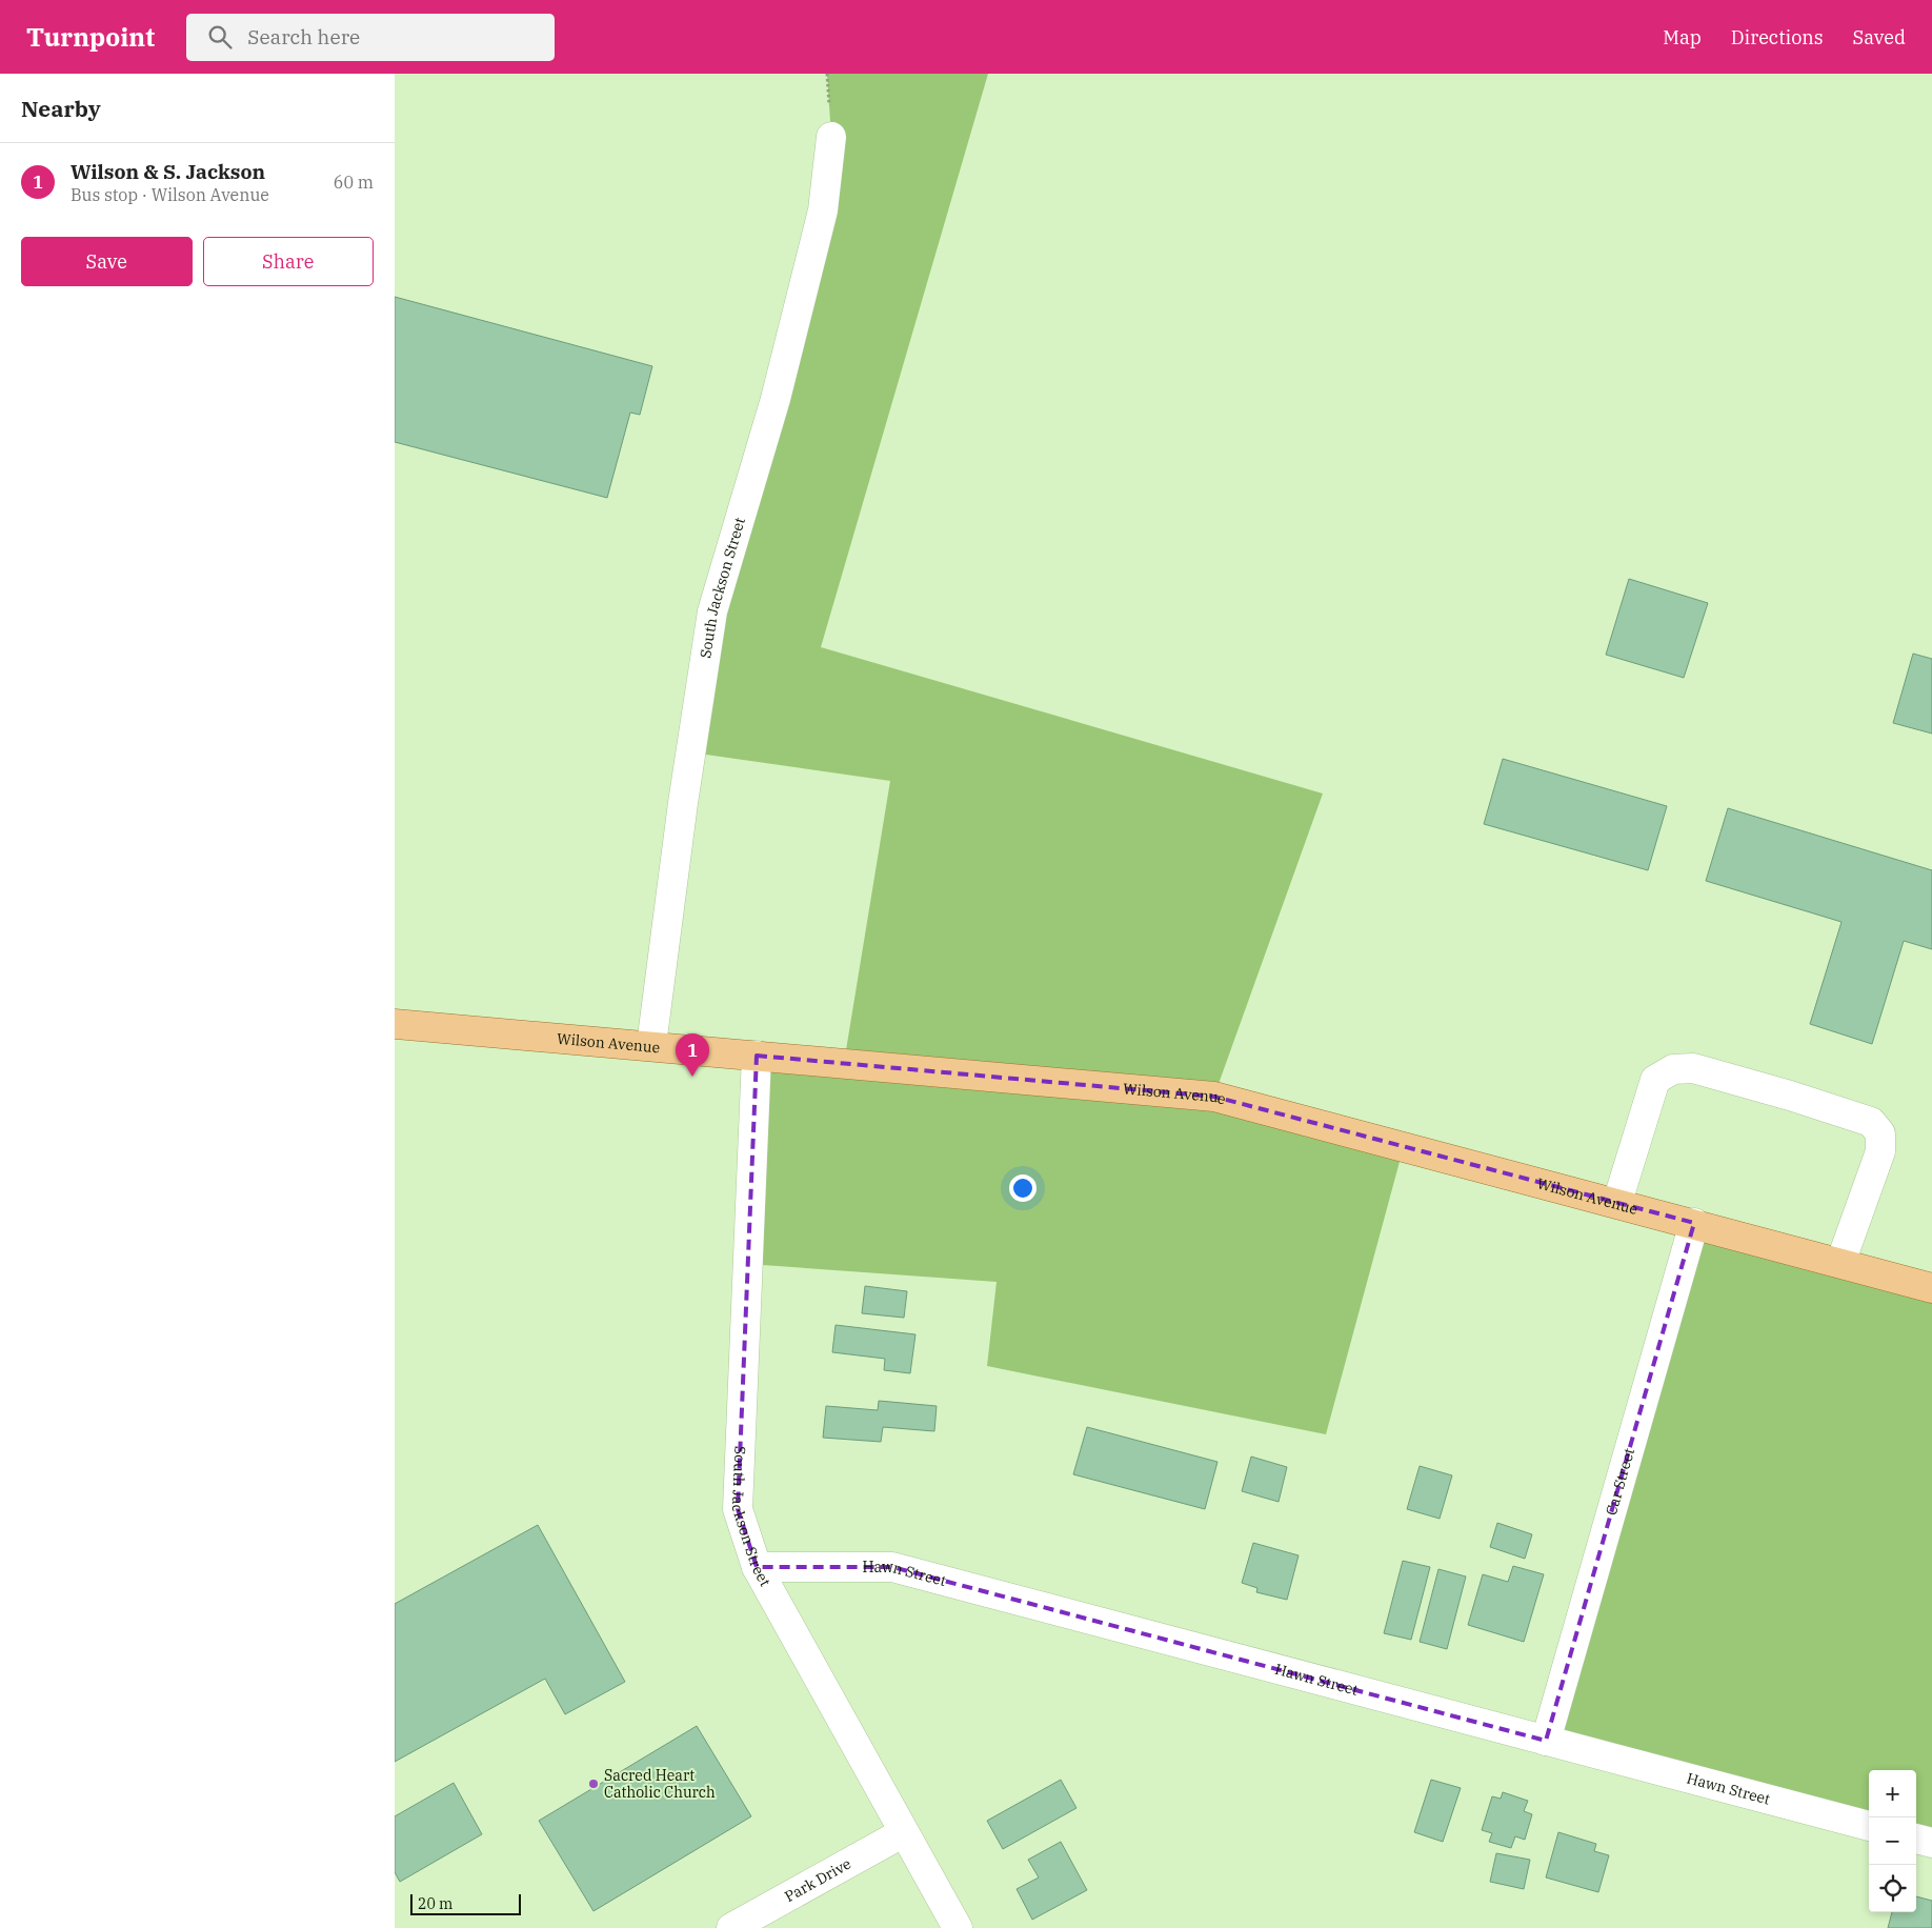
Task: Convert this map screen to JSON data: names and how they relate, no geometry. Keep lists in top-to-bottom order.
{
  "streets": {
    "main road": ["Wilson Avenue"],
    "street": [
      "South Jackson Street",
      "Car Street",
      "Hawn Street",
      "Park Drive"
    ]
  },
  "crossings": [
    ["South Jackson Street", "Wilson Avenue"],
    ["South Jackson Street", "Hawn Street"],
    ["South Jackson Street", "Park Drive"],
    ["Wilson Avenue", "Car Street"],
    ["Car Street", "Hawn Street"]
  ],
  "places": ["Sacred Heart Catholic Church"],
  "scale_bar": "20 m",
  "page": {
    "header": "Turnpoint",
    "search": "Search here",
    "nav": ["Map", "Directions", "Saved"],
    "heading": "Nearby",
    "list": [
      {
        "mark": "1",
        "name": "Wilson & S. Jackson",
        "note": "Bus stop · Wilson Avenue",
        "value": "60 m"
      }
    ],
    "buttons": ["Save", "Share"],
    "pins": "1",
    "map_buttons": ["+", "−"],
    "scale": "20 m"
  }
}
